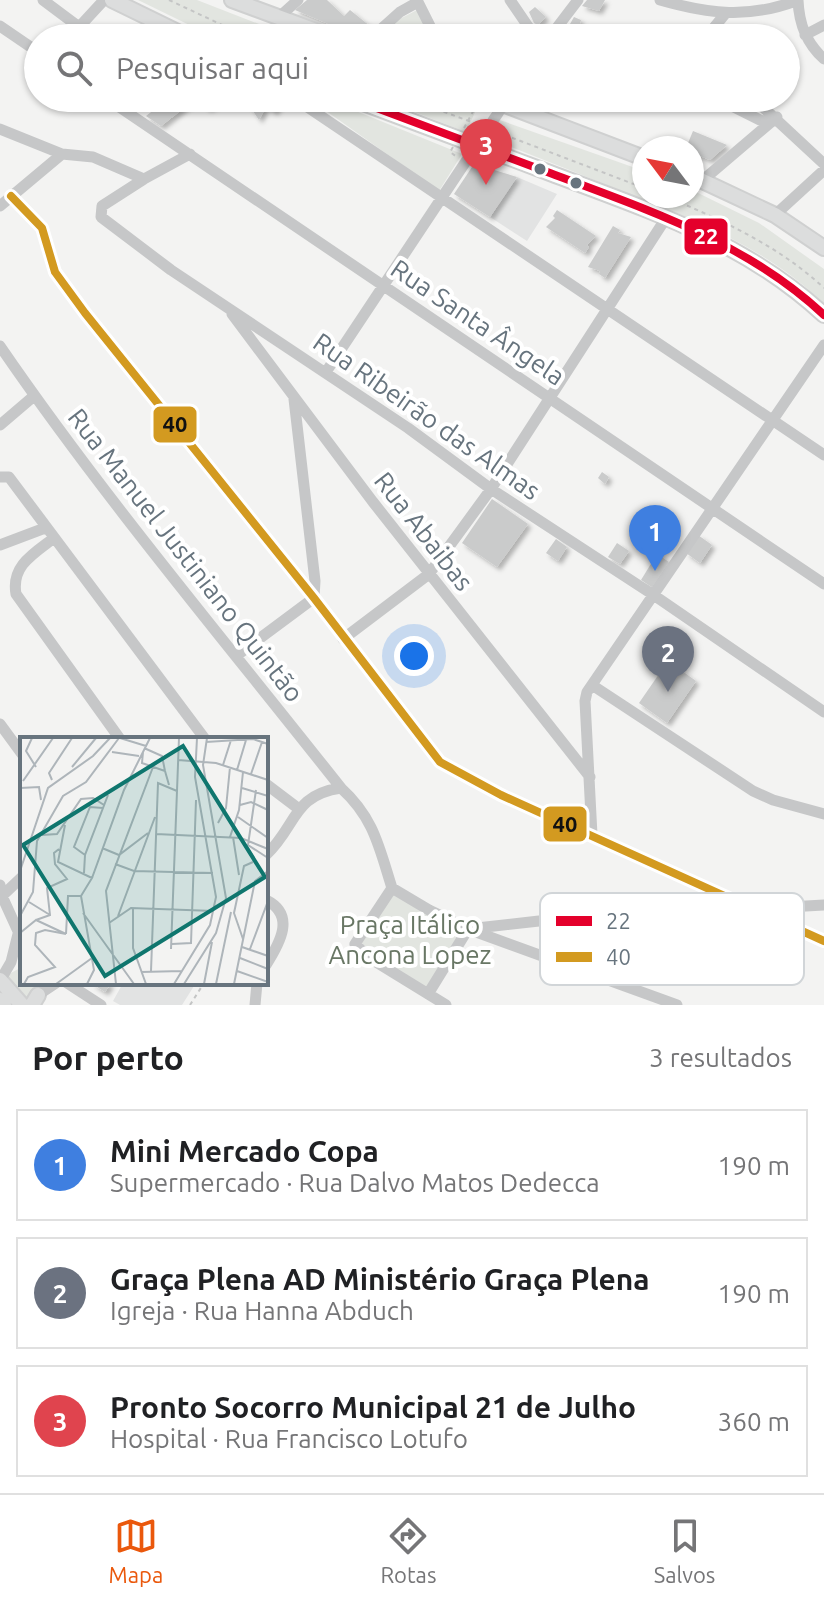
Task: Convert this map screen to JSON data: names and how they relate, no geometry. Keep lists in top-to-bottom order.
{
  "streets": {
    "street": [
      "Rua Santa Ângela",
      "Rua Ribeirão das Almas",
      "Rua Abaibas",
      "Rua Manuel Justiniano Quintão"
    ]
  },
  "crossings": [
    ["Rua Santa Ângela", "Rua Ribeirão das Almas"],
    ["Rua Ribeirão das Almas", "Rua Abaibas"]
  ],
  "parks": ["Praça Itálico Ancona Lopez"],
  "lines": ["transit line 22", "transit line 40"],
  "legend": ["22", "40"],
  "north": "top left",
  "page": {
    "search": "Pesquisar aqui",
    "pins": ["3", "1", "2"],
    "heading": ["Por perto", "3 resultados"],
    "list": [
      {
        "mark": "1",
        "name": "Mini Mercado Copa",
        "note": "Supermercado · Rua Dalvo Matos Dedecca",
        "value": "190 m"
      },
      {
        "mark": "2",
        "name": "Graça Plena AD Ministério Graça Plena",
        "note": "Igreja · Rua Hanna Abduch",
        "value": "190 m"
      },
      {
        "mark": "3",
        "name": "Pronto Socorro Municipal 21 de Julho",
        "note": "Hospital · Rua Francisco Lotufo",
        "value": "360 m"
      }
    ],
    "nav": ["Mapa", "Rotas", "Salvos"]
  }
}
